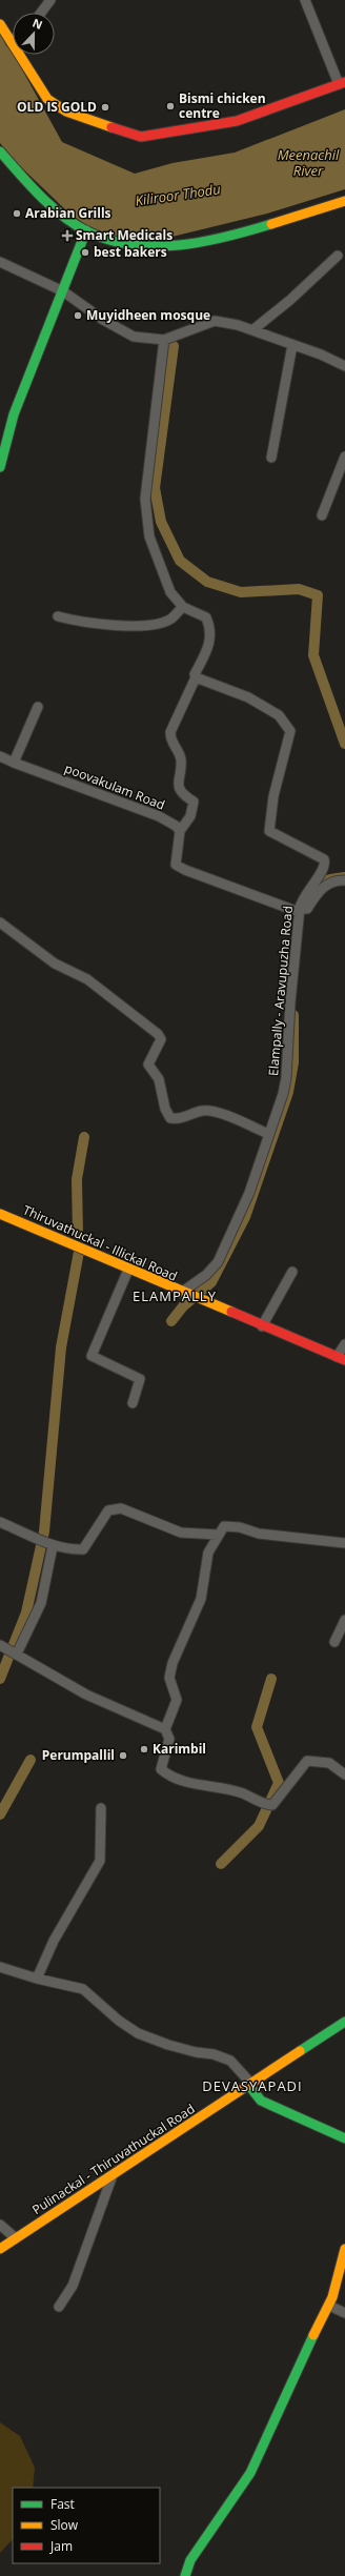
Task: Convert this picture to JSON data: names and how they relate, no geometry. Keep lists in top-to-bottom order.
{
  "streets": {
    "main road": ["Thiruvathuckal - Illickal Road", "Pulinackal - Thiruvathuckal Road"],
    "street": ["poovakulam Road", "Elampally - Aravupuzha Road"]
  },
  "crossings": [
    ["Elampally - Aravupuzha Road", "Thiruvathuckal - Illickal Road"]
  ],
  "districts": ["ELAMPALLY", "DEVASYAPADI"],
  "water": ["Meenachil River", "Kiliroor Thodu"],
  "places": {
    "other": [
      "Bismi chicken centre",
      "OLD IS GOLD",
      "Arabian Grills",
      "best bakers",
      "Muyidheen mosque",
      "Karimbil",
      "Perumpallil"
    ],
    "health": ["Smart Medicals"]
  },
  "legend": ["Fast", "Slow", "Jam"],
  "north": "top"
}
